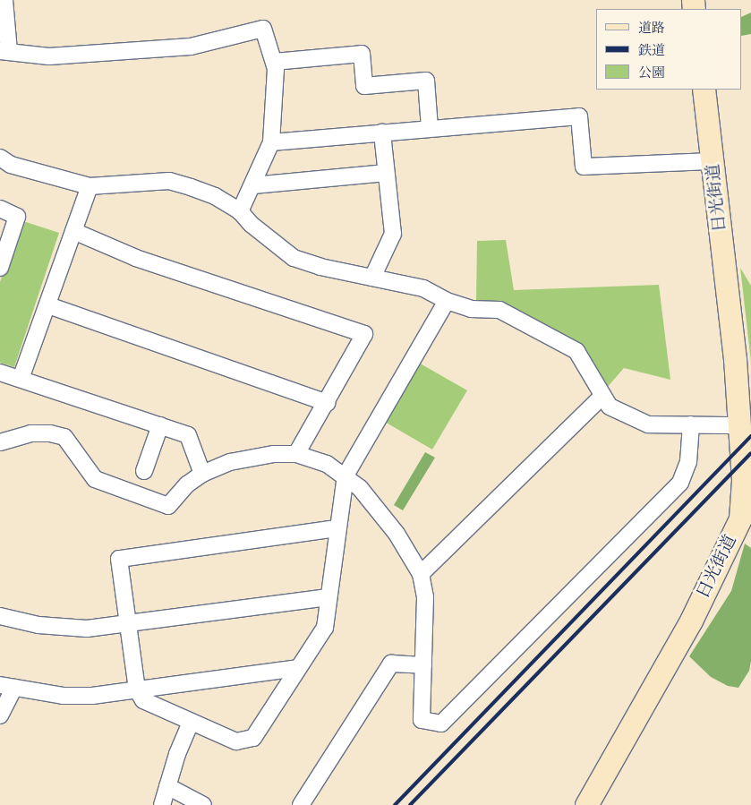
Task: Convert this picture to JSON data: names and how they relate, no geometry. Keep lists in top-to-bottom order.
{
  "streets": {
    "main road": ["日光街道"]
  },
  "legend": ["道路", "鉄道", "公園"]
}
